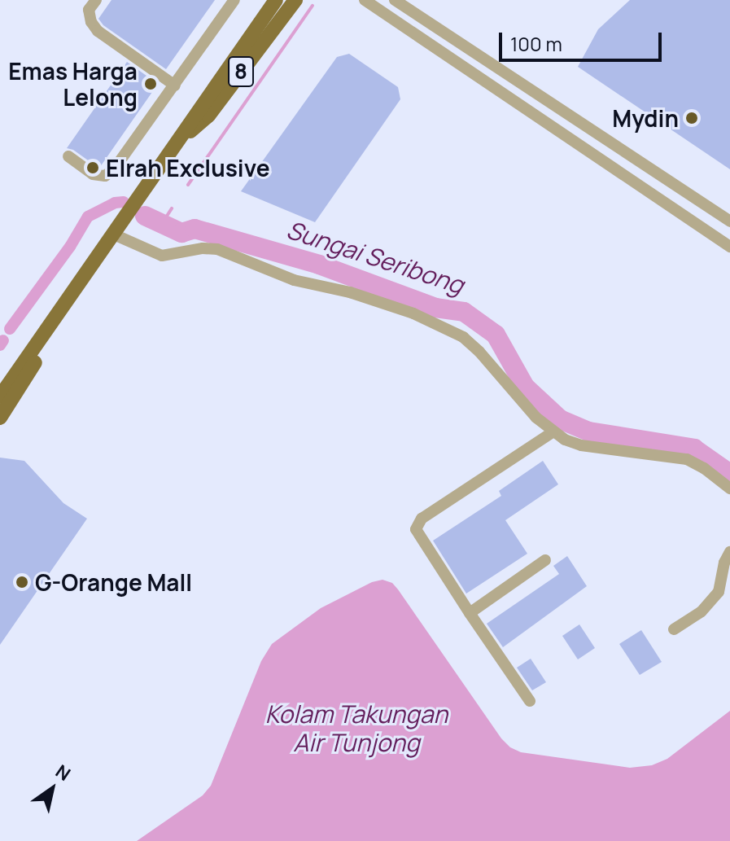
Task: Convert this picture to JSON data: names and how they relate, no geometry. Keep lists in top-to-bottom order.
{
  "streets": {
    "main road": ["8"]
  },
  "water": ["Sungai Seribong", "Kolam Takungan Air Tunjong"],
  "places": [
    "Emas Harga Lelong",
    "Mydin",
    "Elrah Exclusive",
    "G-Orange Mall"
  ],
  "scale_bar": "100 m",
  "north": "top right"
}
